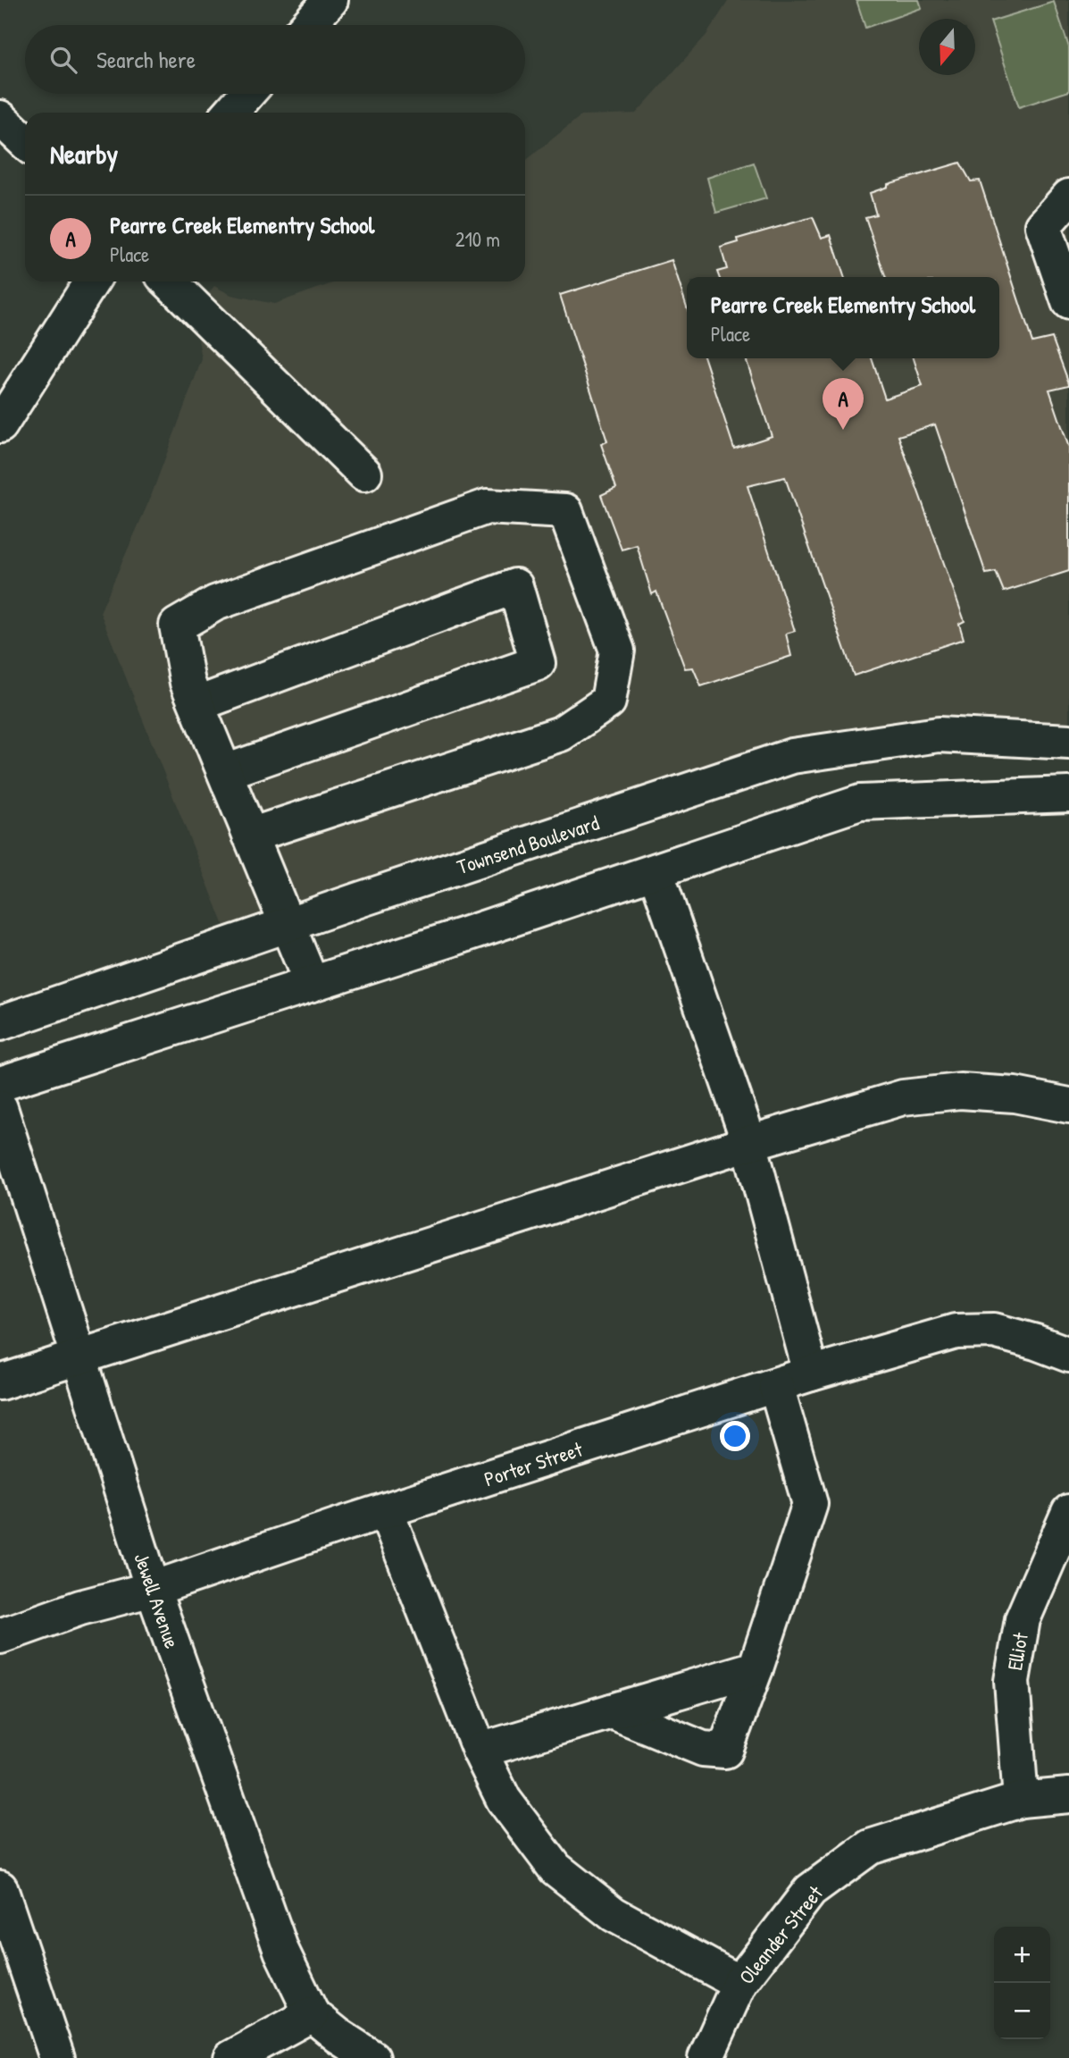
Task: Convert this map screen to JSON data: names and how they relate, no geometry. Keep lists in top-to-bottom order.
{
  "streets": {
    "street": [
      "Townsend Boulevard",
      "Porter Street",
      "Jewell Avenue",
      "Elliot",
      "Oleander Street"
    ]
  },
  "crossings": [
    ["Porter Street", "Jewell Avenue"],
    ["Elliot", "Oleander Street"]
  ],
  "north": "bottom",
  "page": {
    "search": "Search here",
    "heading": "Nearby",
    "list": [
      {
        "mark": "A",
        "name": "Pearre Creek Elementry School",
        "note": "Place",
        "value": "210 m"
      }
    ],
    "popup": ["Pearre Creek Elementry School", "Place"],
    "pins": "A",
    "map_buttons": ["+", "−"]
  }
}
